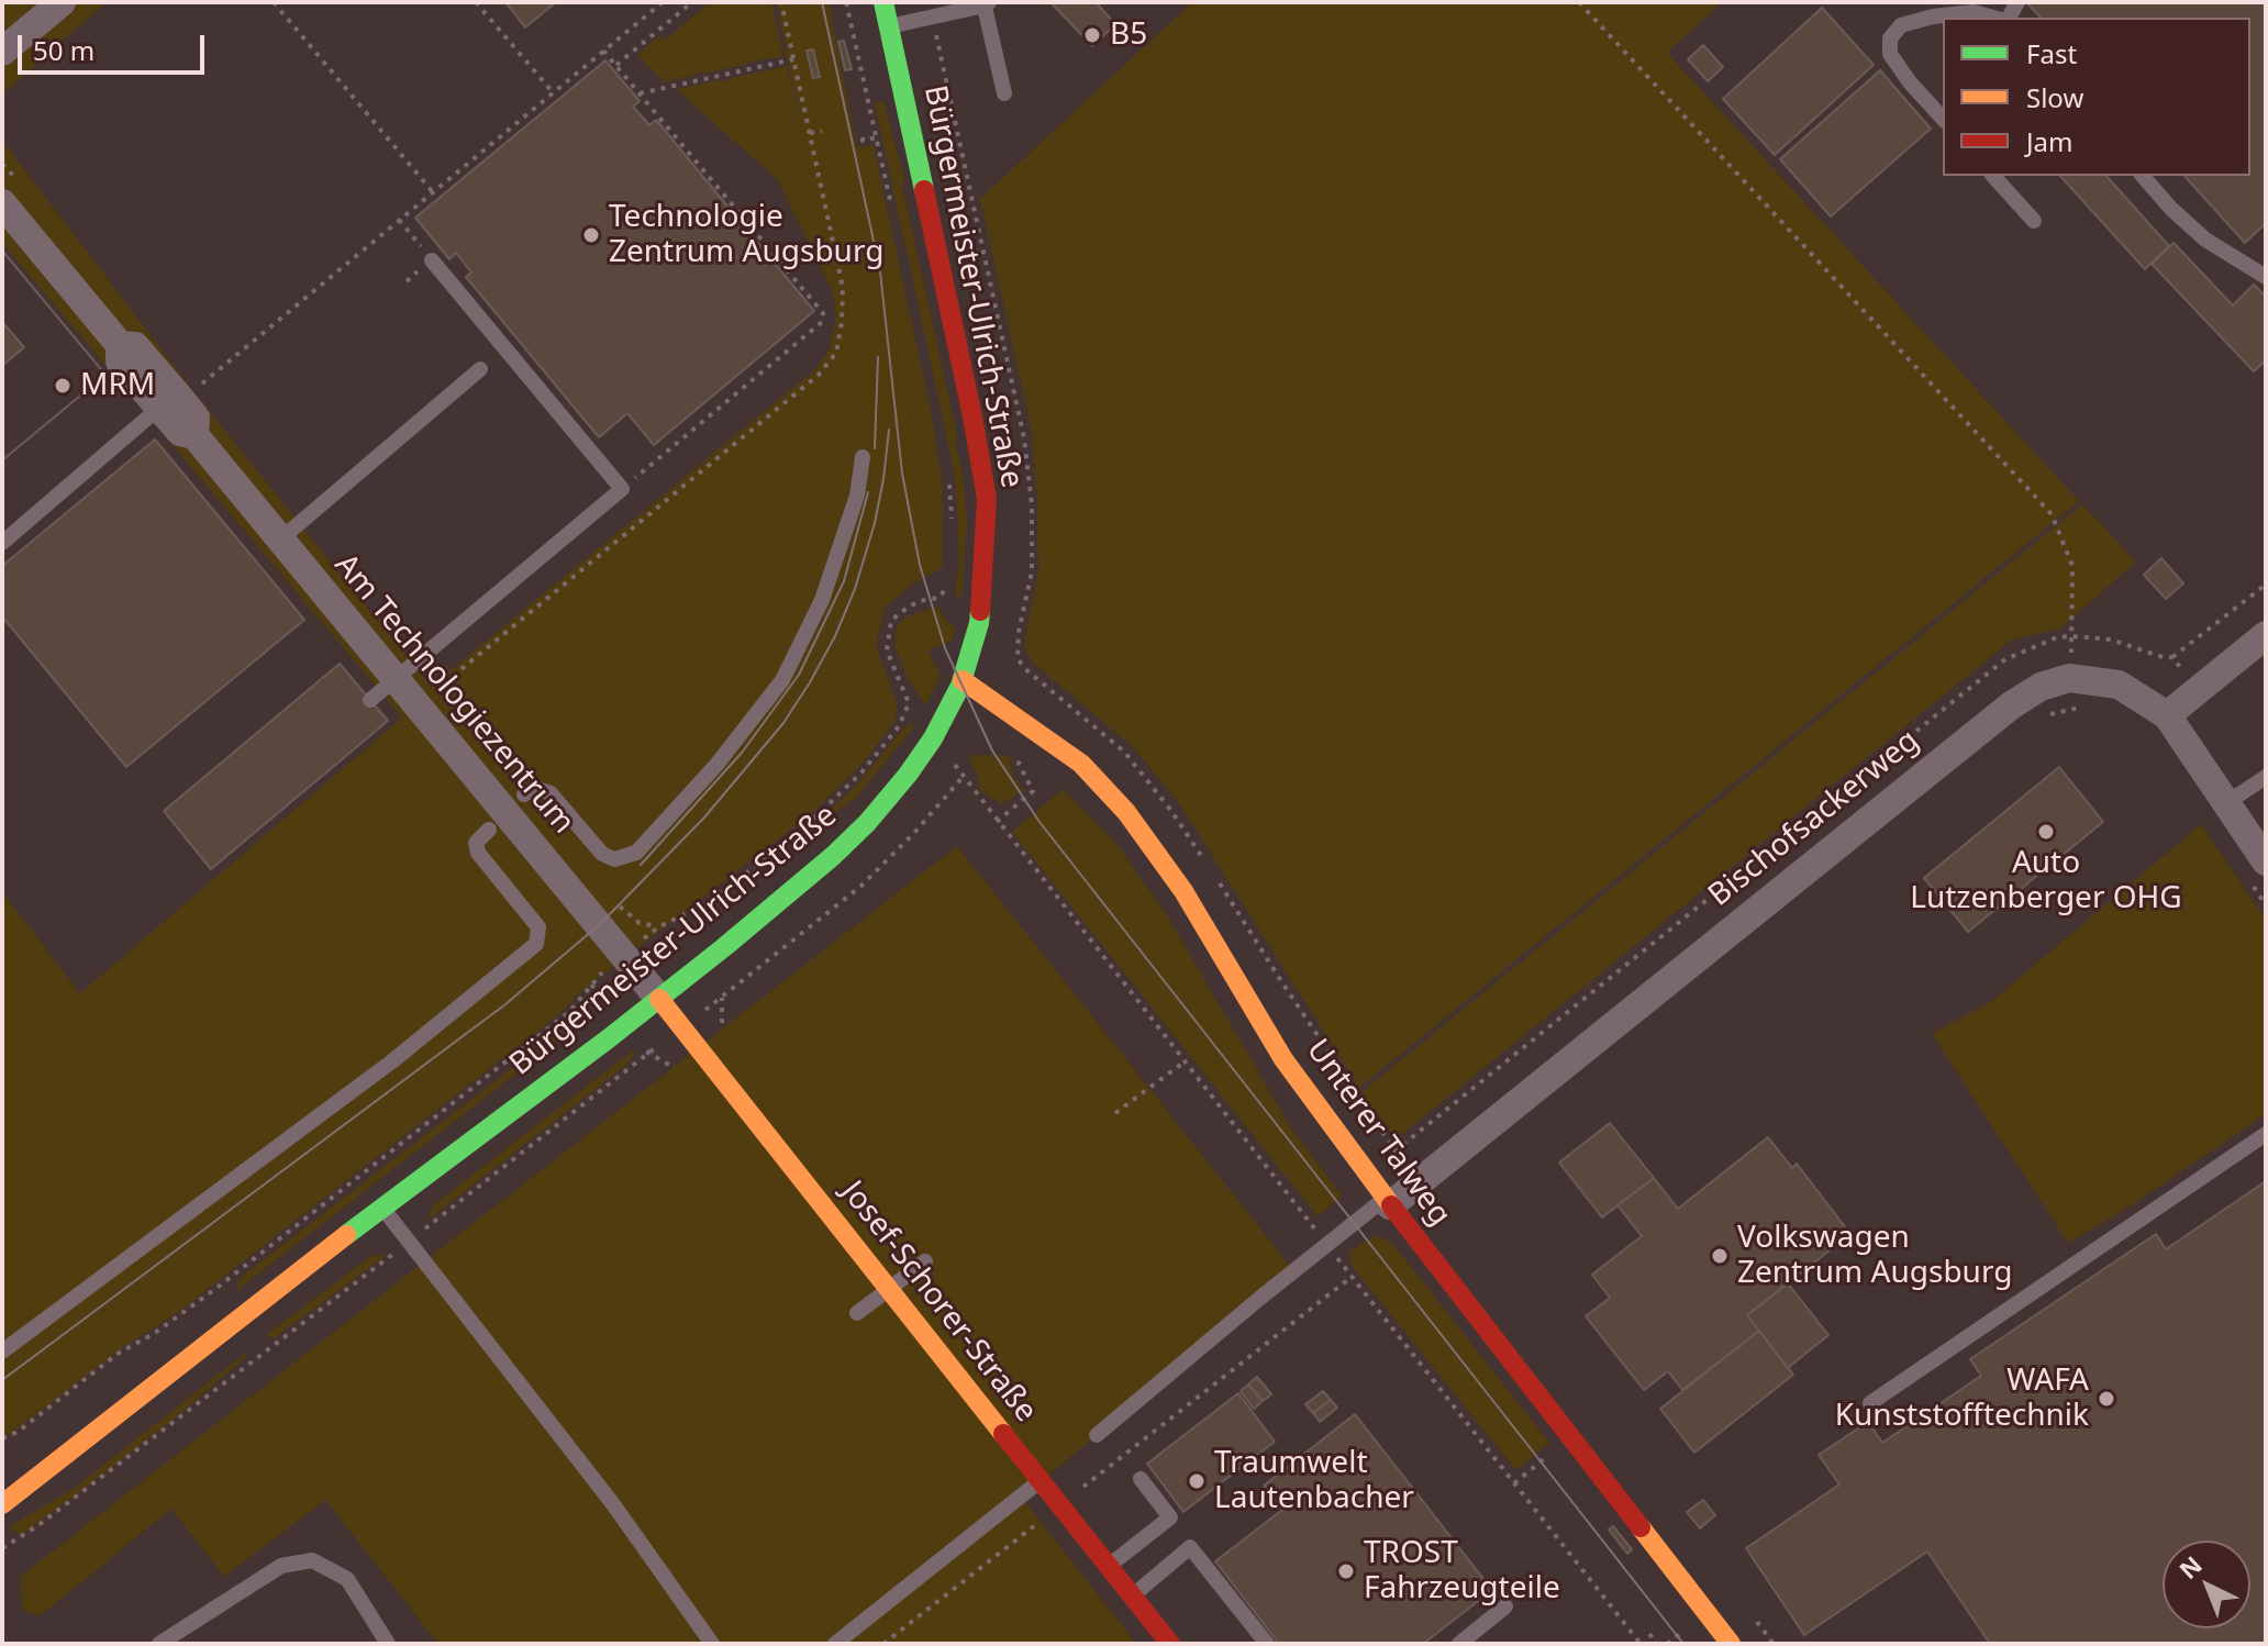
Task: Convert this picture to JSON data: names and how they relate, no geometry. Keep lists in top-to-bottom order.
{
  "streets": {
    "street": [
      "Bürgermeister-Ulrich-Straße",
      "Am Technologiezentrum",
      "Bischofsackerweg",
      "Unterer Talweg",
      "Josef-Schorer-Straße"
    ]
  },
  "crossings": [
    ["Bürgermeister-Ulrich-Straße", "Am Technologiezentrum"],
    ["Bürgermeister-Ulrich-Straße", "Unterer Talweg"],
    ["Bürgermeister-Ulrich-Straße", "Josef-Schorer-Straße"],
    ["Am Technologiezentrum", "Josef-Schorer-Straße"],
    ["Bischofsackerweg", "Unterer Talweg"]
  ],
  "places": [
    "B5",
    "Technologie Zentrum Augsburg",
    "MRM",
    "Auto Lutzenberger OHG",
    "Volkswagen Zentrum Augsburg",
    "WAFA Kunststofftechnik",
    "Traumwelt Lautenbacher",
    "TROST Fahrzeugteile"
  ],
  "legend": ["Fast", "Slow", "Jam"],
  "scale_bar": "50 m",
  "north": "top left"
}
